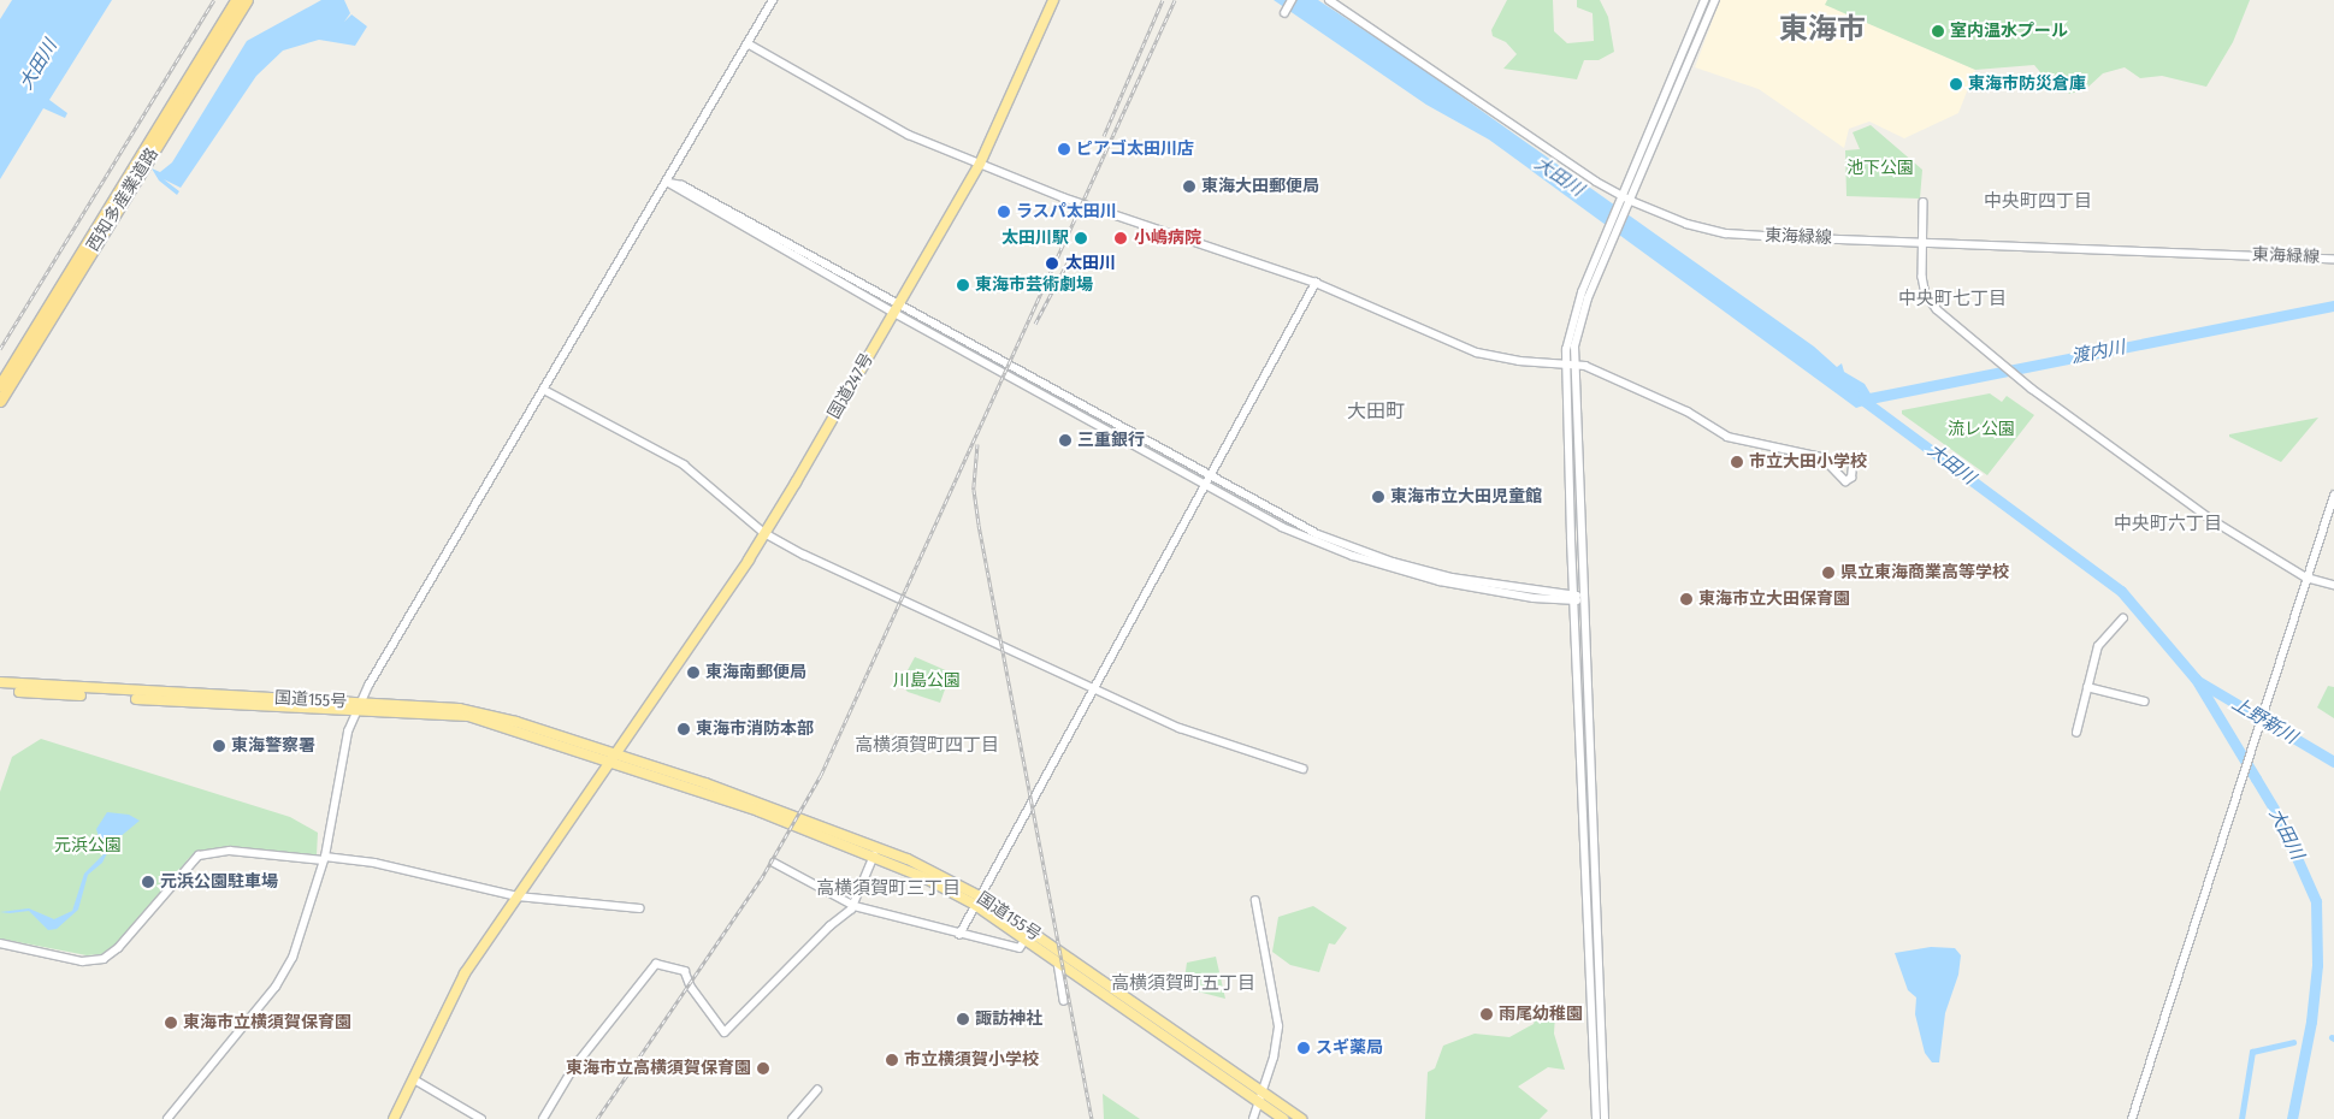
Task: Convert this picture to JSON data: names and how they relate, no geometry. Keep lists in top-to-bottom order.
{
  "streets": {
    "highway": ["西知多産業道路", "国道247号", "国道155号"],
    "main road": ["東海緑線"]
  },
  "crossings": [
    ["国道247号", "国道155号"]
  ],
  "districts": [
    "東海市",
    "中央町四丁目",
    "中央町七丁目",
    "大田町",
    "中央町六丁目",
    "高横須賀町四丁目",
    "高横須賀町三丁目",
    "高横須賀町五丁目"
  ],
  "water": ["大田川", "渡内川", "上野新川"],
  "parks": [
    "池下公園",
    "流レ公園",
    "川島公園",
    "元浜公園"
  ],
  "places": [
    "室内温水プール",
    "東海市防災倉庫",
    "ピアゴ太田川店",
    "東海大田郵便局",
    "ラスパ太田川",
    "太田川駅",
    "小嶋病院",
    "太田川",
    "東海市芸術劇場",
    "三重銀行",
    "市立大田小学校",
    "東海市立大田児童館",
    "県立東海商業高等学校",
    "東海市立大田保育園",
    "東海南郵便局",
    "東海市消防本部",
    "東海警察署",
    "元浜公園駐車場",
    "雨尾幼稚園",
    "諏訪神社",
    "東海市立横須賀保育園",
    "スギ薬局",
    "市立横須賀小学校",
    "東海市立高横須賀保育園"
  ]
}
